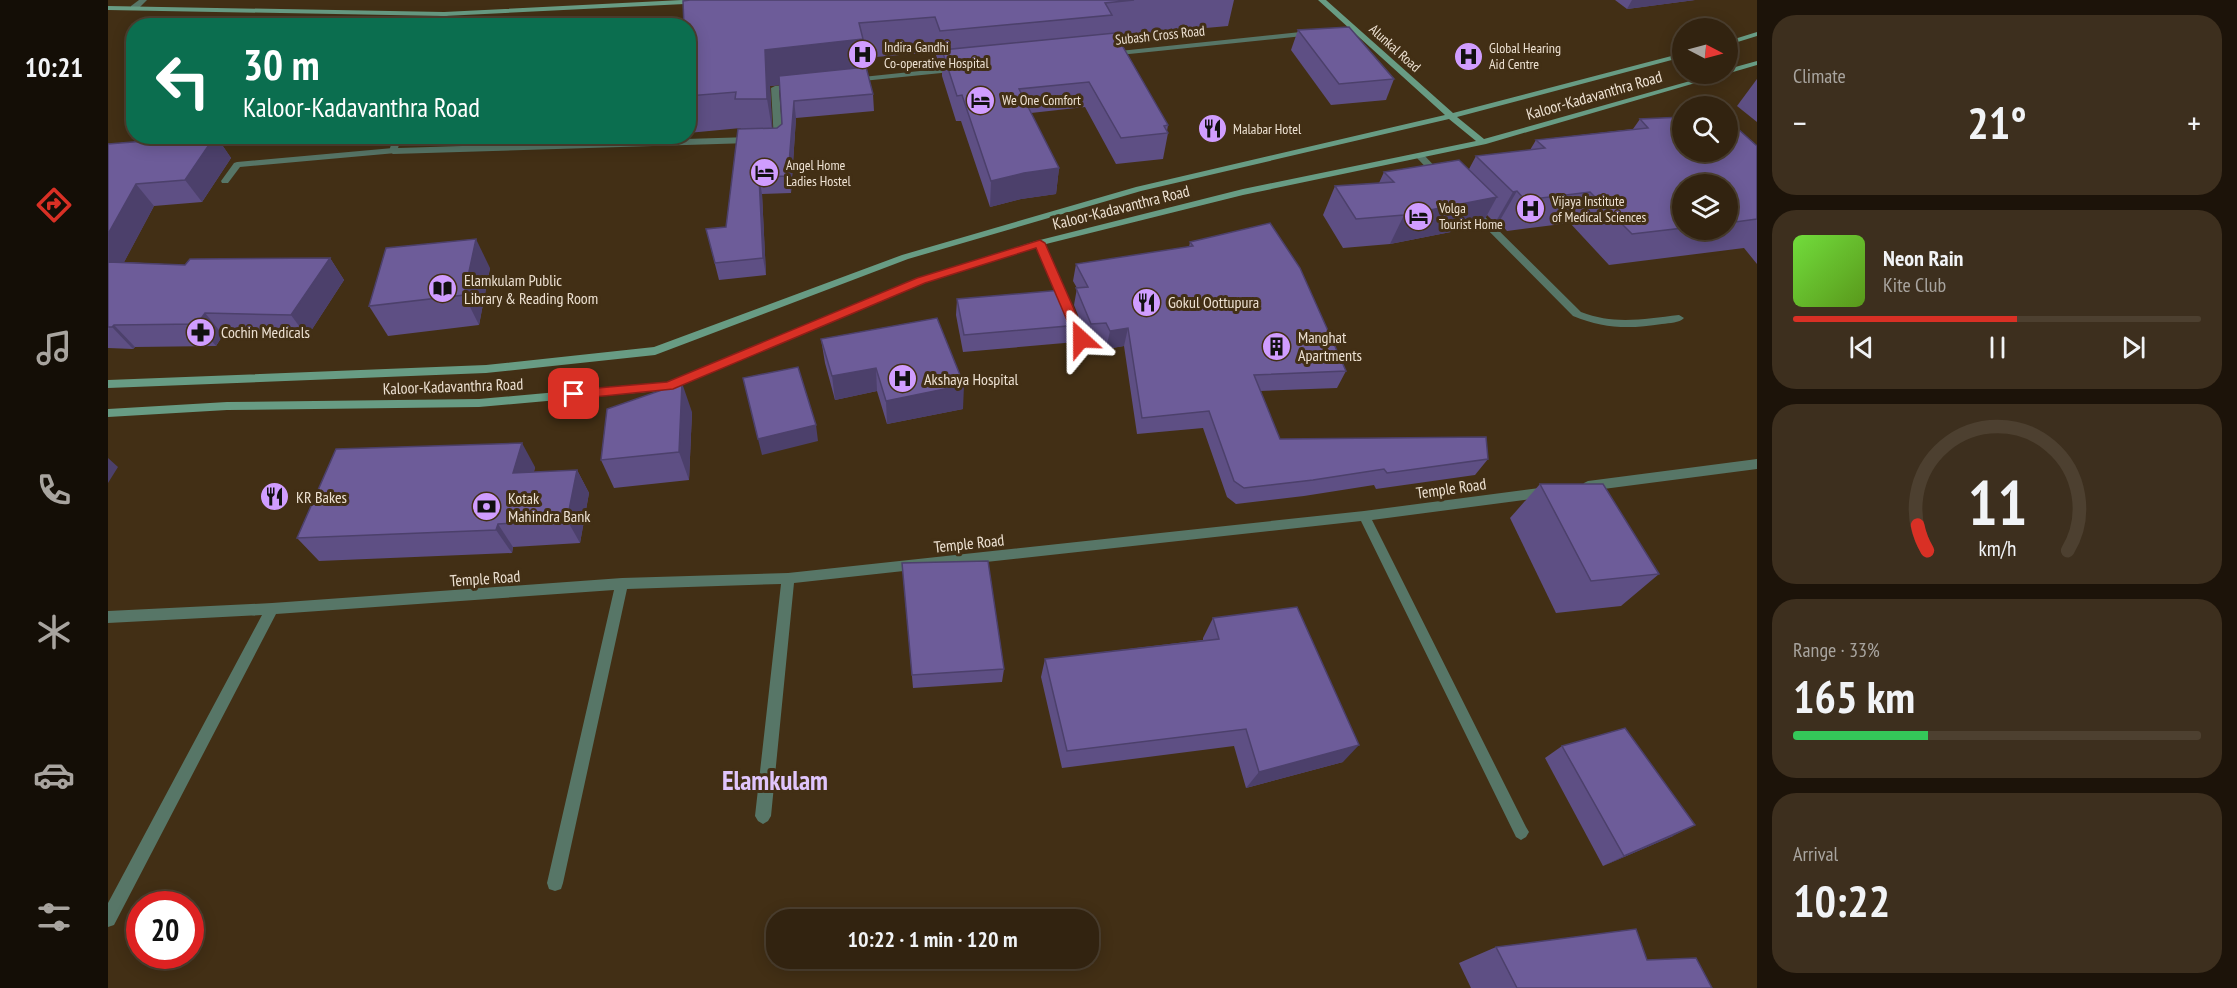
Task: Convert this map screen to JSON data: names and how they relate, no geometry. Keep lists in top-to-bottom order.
{
  "streets": {
    "main road": ["Alunkal Road", "Kaloor-Kadavanthra Road"],
    "street": ["Subash Cross Road", "Temple Road"]
  },
  "crossings": [
    ["Alunkal Road", "Kaloor-Kadavanthra Road"]
  ],
  "districts": ["Elamkulam"],
  "places": {
    "hospital": [
      "Indira Gandhi Co-operative Hospital",
      "Global Hearing Aid Centre",
      "Vijaya Institute of Medical Sciences",
      "Akshaya Hospital"
    ],
    "hotel": ["We One Comfort", "Angel Home Ladies Hostel", "Volga Tourist Home"],
    "restaurant": ["Malabar Hotel", "Gokul Oottupura", "KR Bakes"],
    "library": ["Elamkulam Public Library & Reading Room"],
    "pharmacy": ["Cochin Medicals"],
    "building": ["Manghat Apartments"],
    "bank": ["Kotak Mahindra Bank"]
  },
  "north": "right",
  "page": {
    "tabs": "10:21",
    "tile": [
      "Climate",
      ["Range · 33%", "165 km"],
      ["Arrival", "10:22"]
    ],
    "turn": ["30 m", "Kaloor-Kadavanthra Road"],
    "heat": ["−", "21°", "+"],
    "song": ["Neon Rain", "Kite Club"],
    "limit": "20",
    "trip": "10:22 · 1 min · 120 m",
    "gauge": ["11", "km/h"]
  }
}
